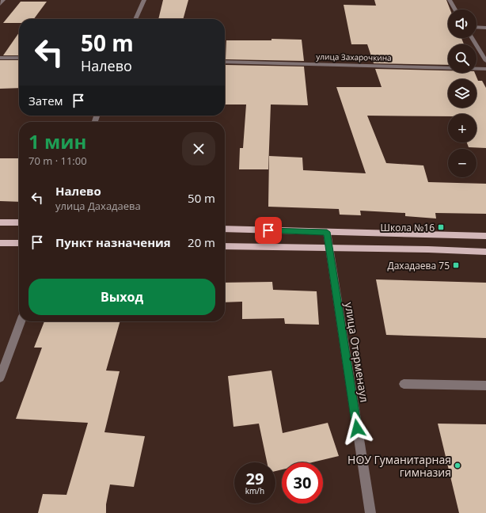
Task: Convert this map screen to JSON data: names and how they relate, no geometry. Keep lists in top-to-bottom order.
{
  "streets": {
    "street": ["улица Захарочкина", "улица Отерменаул"]
  },
  "places": {
    "transit": ["Школа №16", "Дахадаева 75"],
    "other": ["НОУ Гуманитарная гимназия"]
  },
  "page": {
    "map_buttons": ["+", "−"],
    "turn": ["50 m", "Налево"],
    "then": "Затем",
    "heading": ["1 мин", "70 m · 11:00"],
    "list": [
      {
        "name": "Налево",
        "note": "улица Дахадаева",
        "value": "50 m"
      },
      {
        "name": "Пункт назначения",
        "value": "20 m"
      }
    ],
    "buttons": "Выход",
    "speed": "29 km/h",
    "limit": "30"
  }
}
